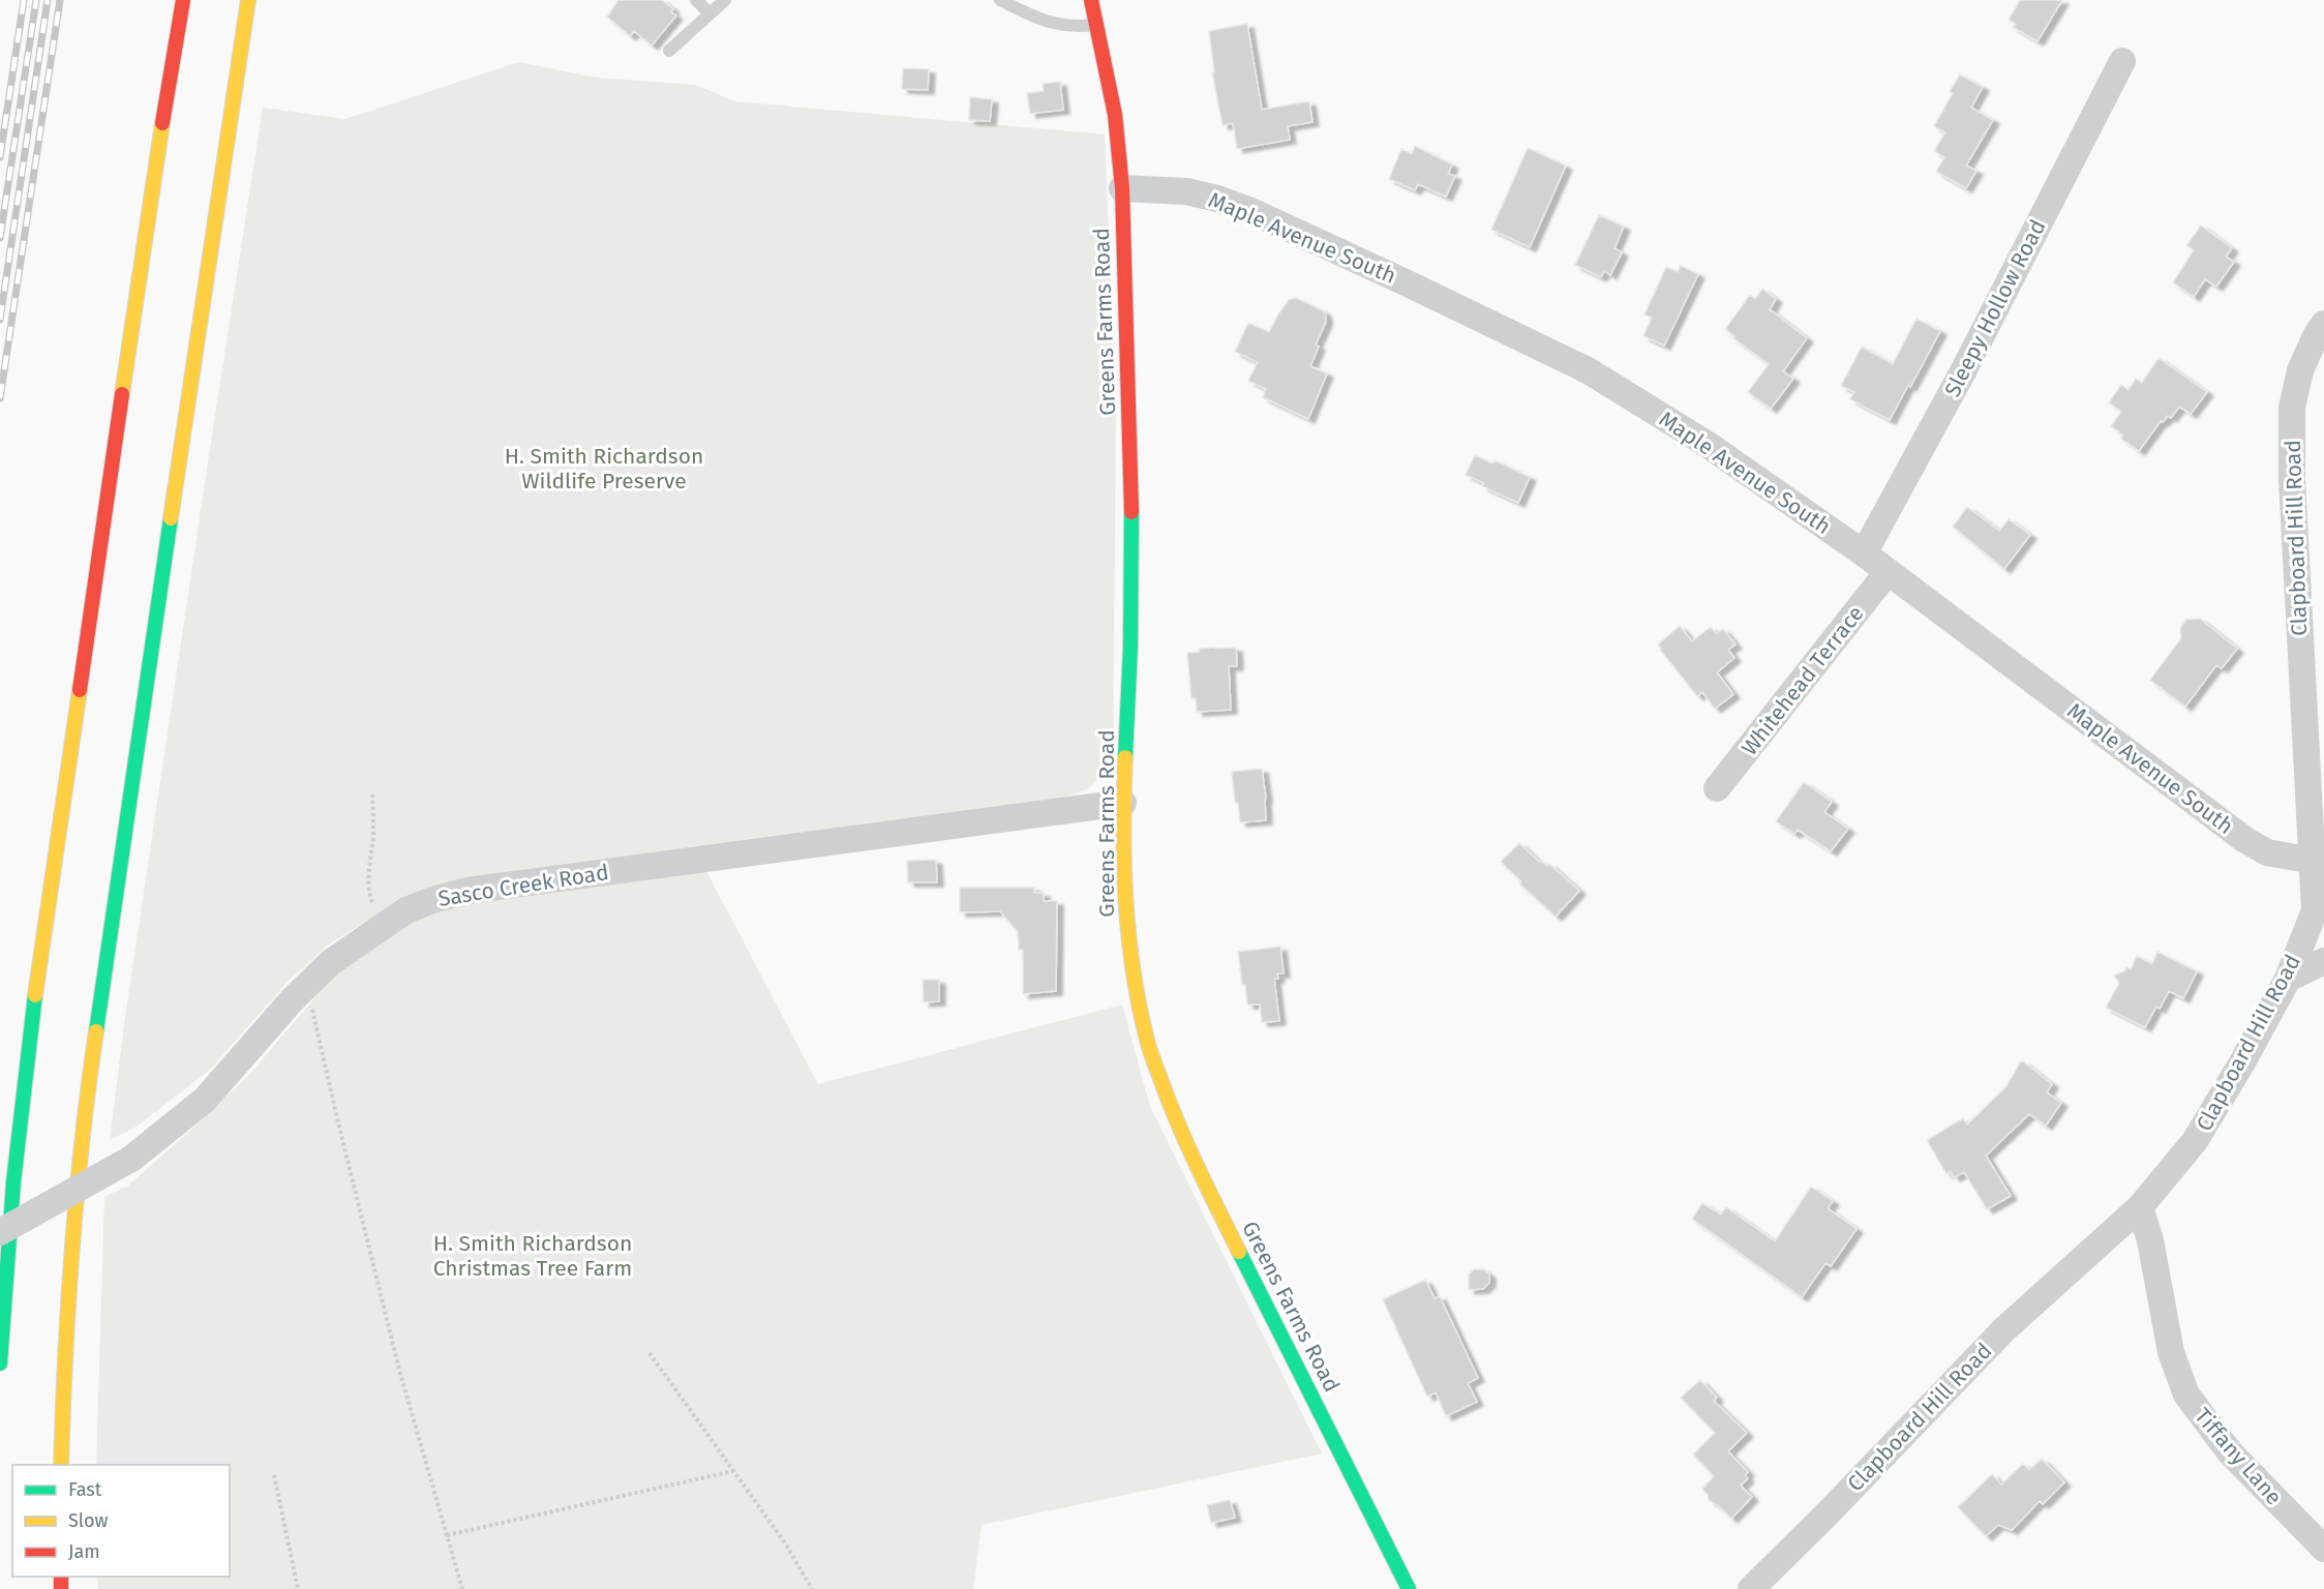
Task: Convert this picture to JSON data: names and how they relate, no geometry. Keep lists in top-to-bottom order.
{
  "streets": {
    "main road": ["Greens Farms Road"],
    "street": [
      "Maple Avenue South",
      "Sleepy Hollow Road",
      "Clapboard Hill Road",
      "Whitehead Terrace",
      "Sasco Creek Road",
      "Tiffany Lane"
    ]
  },
  "crossings": [
    ["Maple Avenue South", "Sleepy Hollow Road"],
    ["Maple Avenue South", "Greens Farms Road"],
    ["Maple Avenue South", "Clapboard Hill Road"],
    ["Maple Avenue South", "Whitehead Terrace"],
    ["Greens Farms Road", "Sasco Creek Road"],
    ["Clapboard Hill Road", "Tiffany Lane"]
  ],
  "parks": ["H. Smith Richardson Wildlife Preserve", "H. Smith Richardson Christmas Tree Farm"],
  "legend": ["Fast", "Slow", "Jam"]
}
